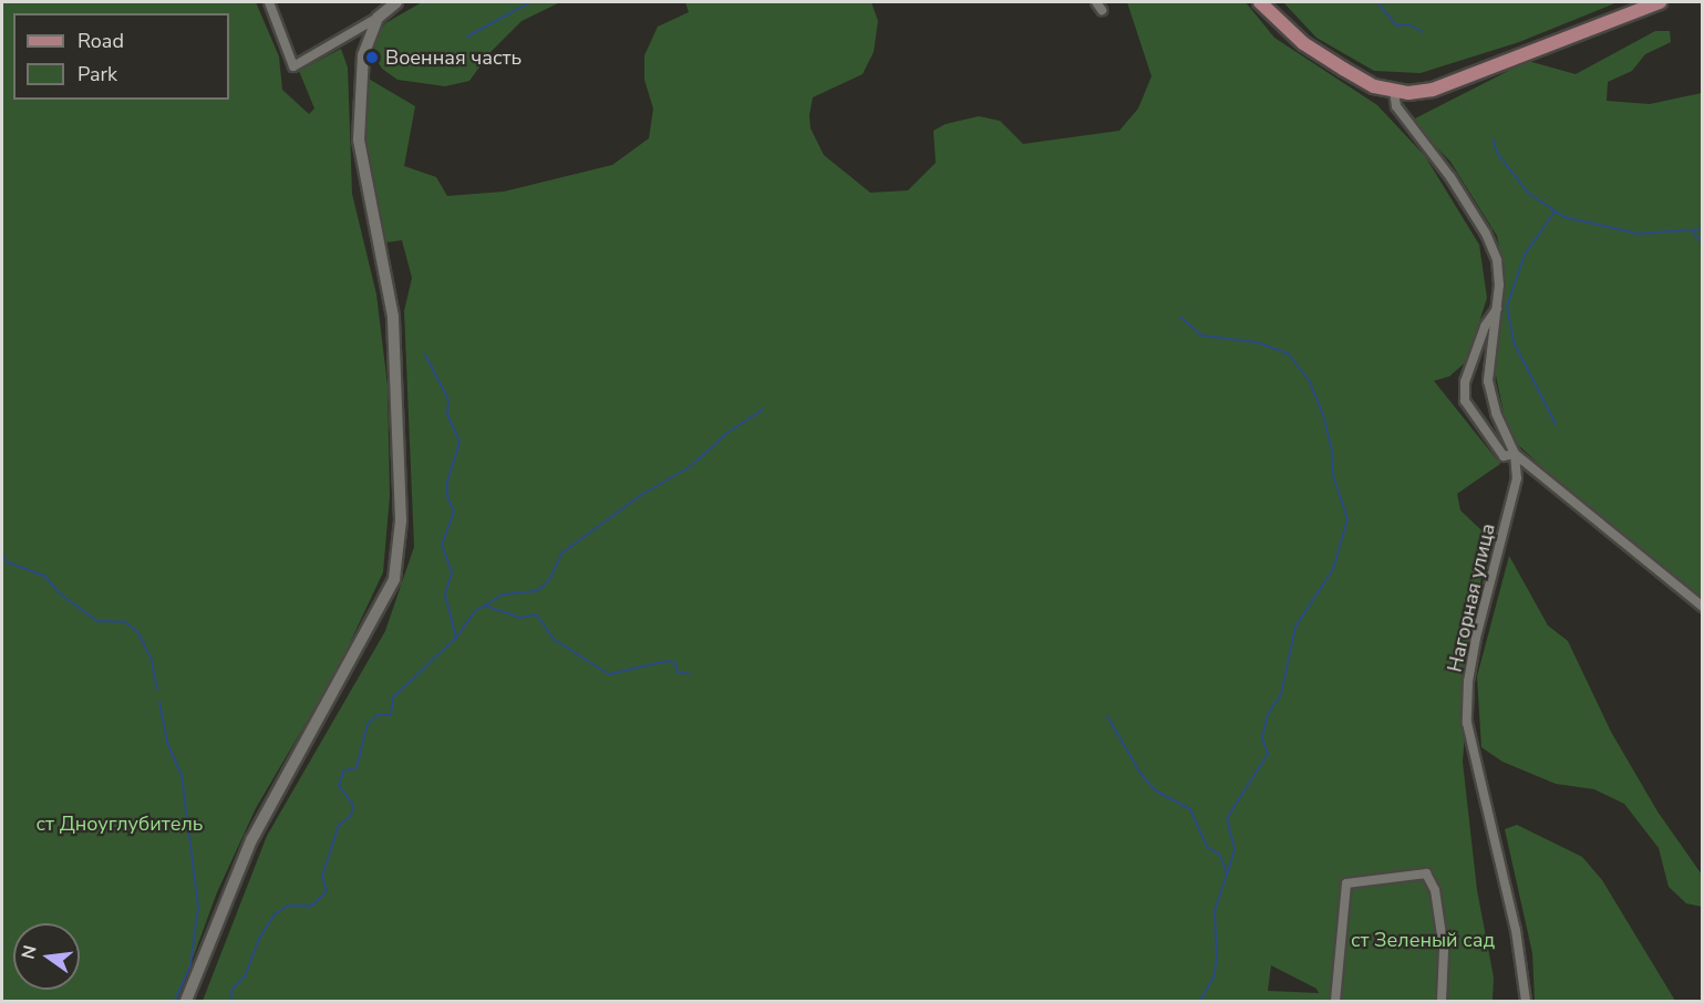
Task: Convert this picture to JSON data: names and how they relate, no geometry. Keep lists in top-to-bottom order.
{
  "streets": {
    "street": ["Нагорная улица"]
  },
  "parks": ["ст Дноуглубитель", "ст Зеленый сад"],
  "places": ["Военная часть"],
  "legend": ["Road", "Park"],
  "north": "left"
}
